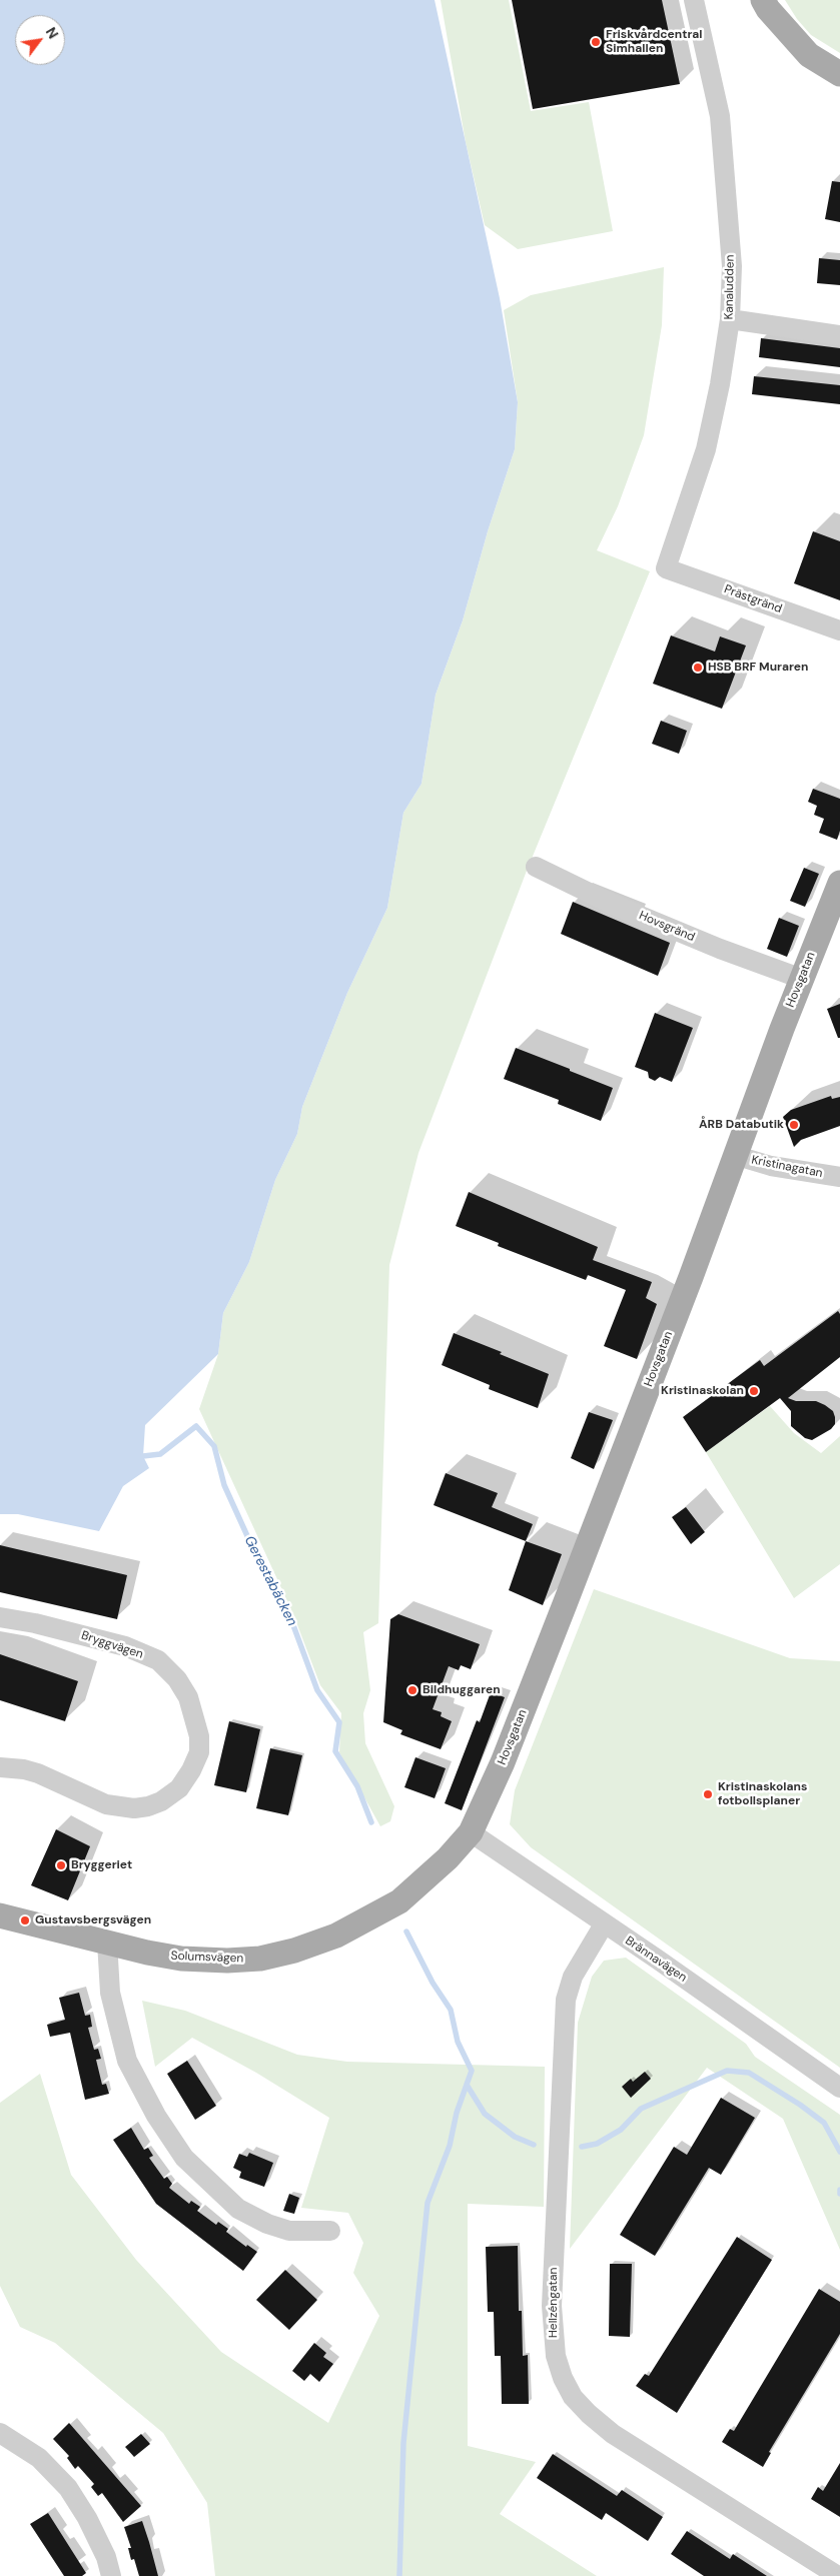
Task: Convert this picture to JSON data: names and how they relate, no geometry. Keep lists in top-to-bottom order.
{
  "streets": {
    "main road": ["Hovsgatan", "Solumsvägen"],
    "street": [
      "Kanaludden",
      "Prästgränd",
      "Hovsgränd",
      "Kristinagatan",
      "Bryggvägen",
      "Brännavägen",
      "Hellzéngatan"
    ]
  },
  "crossings": [
    ["Kanaludden", "Prästgränd"],
    ["Hovsgränd", "Hovsgatan"],
    ["Hovsgatan", "Kristinagatan"],
    ["Hovsgatan", "Solumsvägen"],
    ["Hovsgatan", "Brännavägen"],
    ["Solumsvägen", "Brännavägen"],
    ["Brännavägen", "Hellzéngatan"]
  ],
  "water": ["Gerestabäcken"],
  "places": [
    "Friskvårdcentral Simhallen",
    "HSB BRF Muraren",
    "ÅRB Databutik",
    "Kristinaskolan",
    "Bildhuggaren",
    "Kristinaskolans fotbollsplaner",
    "Bryggeriet",
    "Gustavsbergsvägen"
  ],
  "north": "top right"
}
